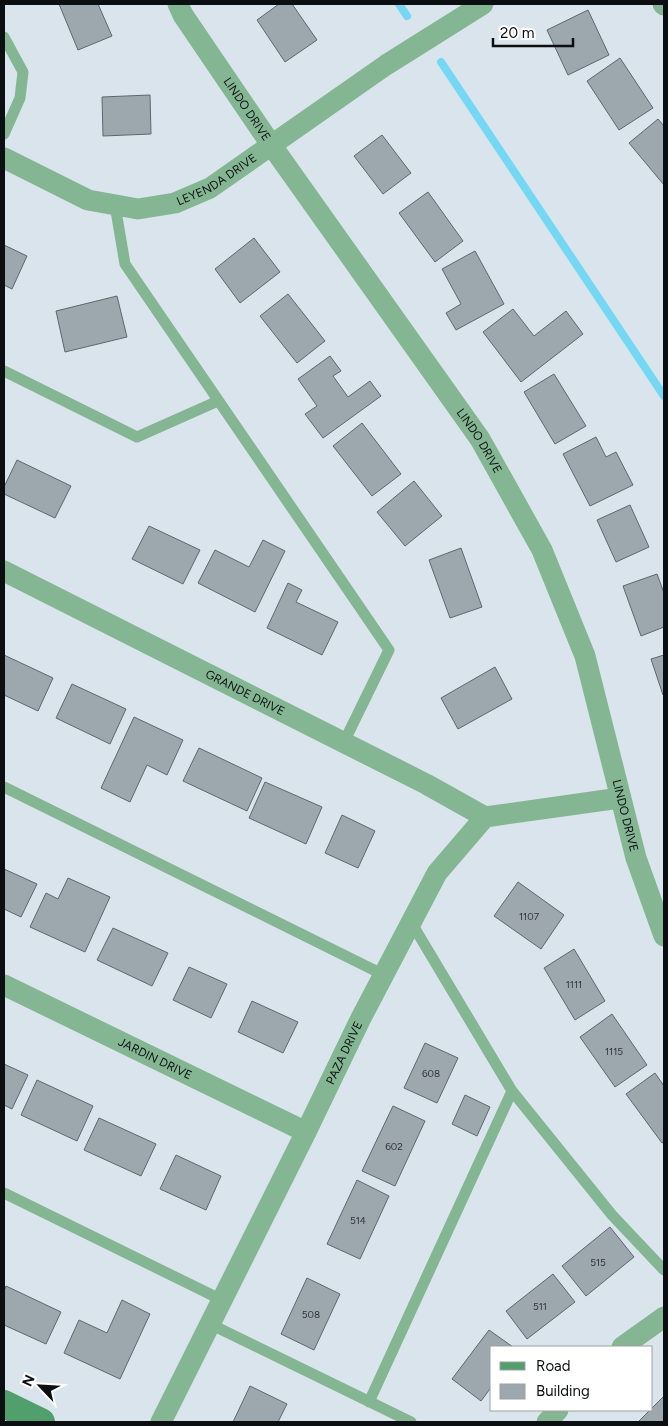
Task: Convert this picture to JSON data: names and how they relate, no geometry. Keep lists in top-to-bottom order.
{
  "streets": {
    "street": [
      "LINDO DRIVE",
      "LEYENDA DRIVE",
      "GRANDE DRIVE",
      "PAZA DRIVE",
      "JARDIN DRIVE"
    ]
  },
  "crossings": [
    ["LINDO DRIVE", "LEYENDA DRIVE"],
    ["GRANDE DRIVE", "PAZA DRIVE"],
    ["PAZA DRIVE", "JARDIN DRIVE"]
  ],
  "house_numbers": [
    "1107",
    "1111",
    "1115",
    "608",
    "602",
    "514",
    "515",
    "511",
    "508"
  ],
  "legend": ["Road", "Building"],
  "scale_bar": "20 m",
  "north": "top left"
}
